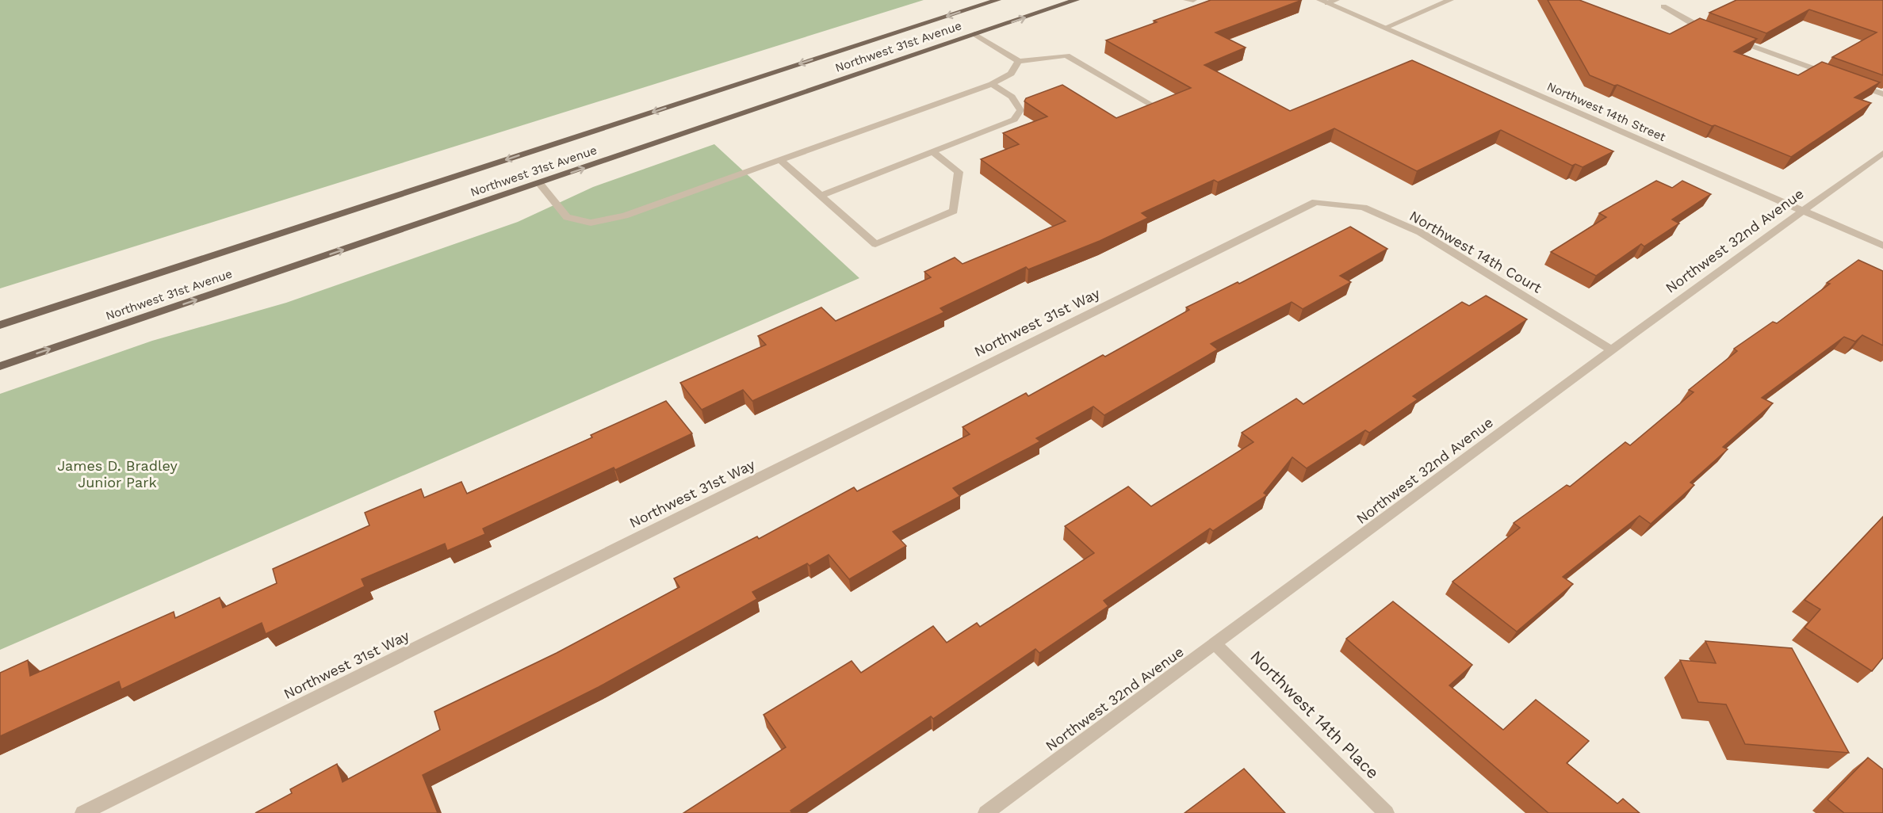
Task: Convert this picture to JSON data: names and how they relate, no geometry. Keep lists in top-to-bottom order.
{
  "streets": {
    "main road": ["Northwest 31st Avenue"],
    "street": [
      "Northwest 14th Street",
      "Northwest 32nd Avenue",
      "Northwest 14th Court",
      "Northwest 31st Way",
      "Northwest 14th Place"
    ]
  },
  "crossings": [
    ["Northwest 14th Street", "Northwest 32nd Avenue"],
    ["Northwest 32nd Avenue", "Northwest 14th Court"],
    ["Northwest 32nd Avenue", "Northwest 14th Place"],
    ["Northwest 14th Court", "Northwest 31st Way"]
  ],
  "parks": ["James D. Bradley Junior Park"]
}
